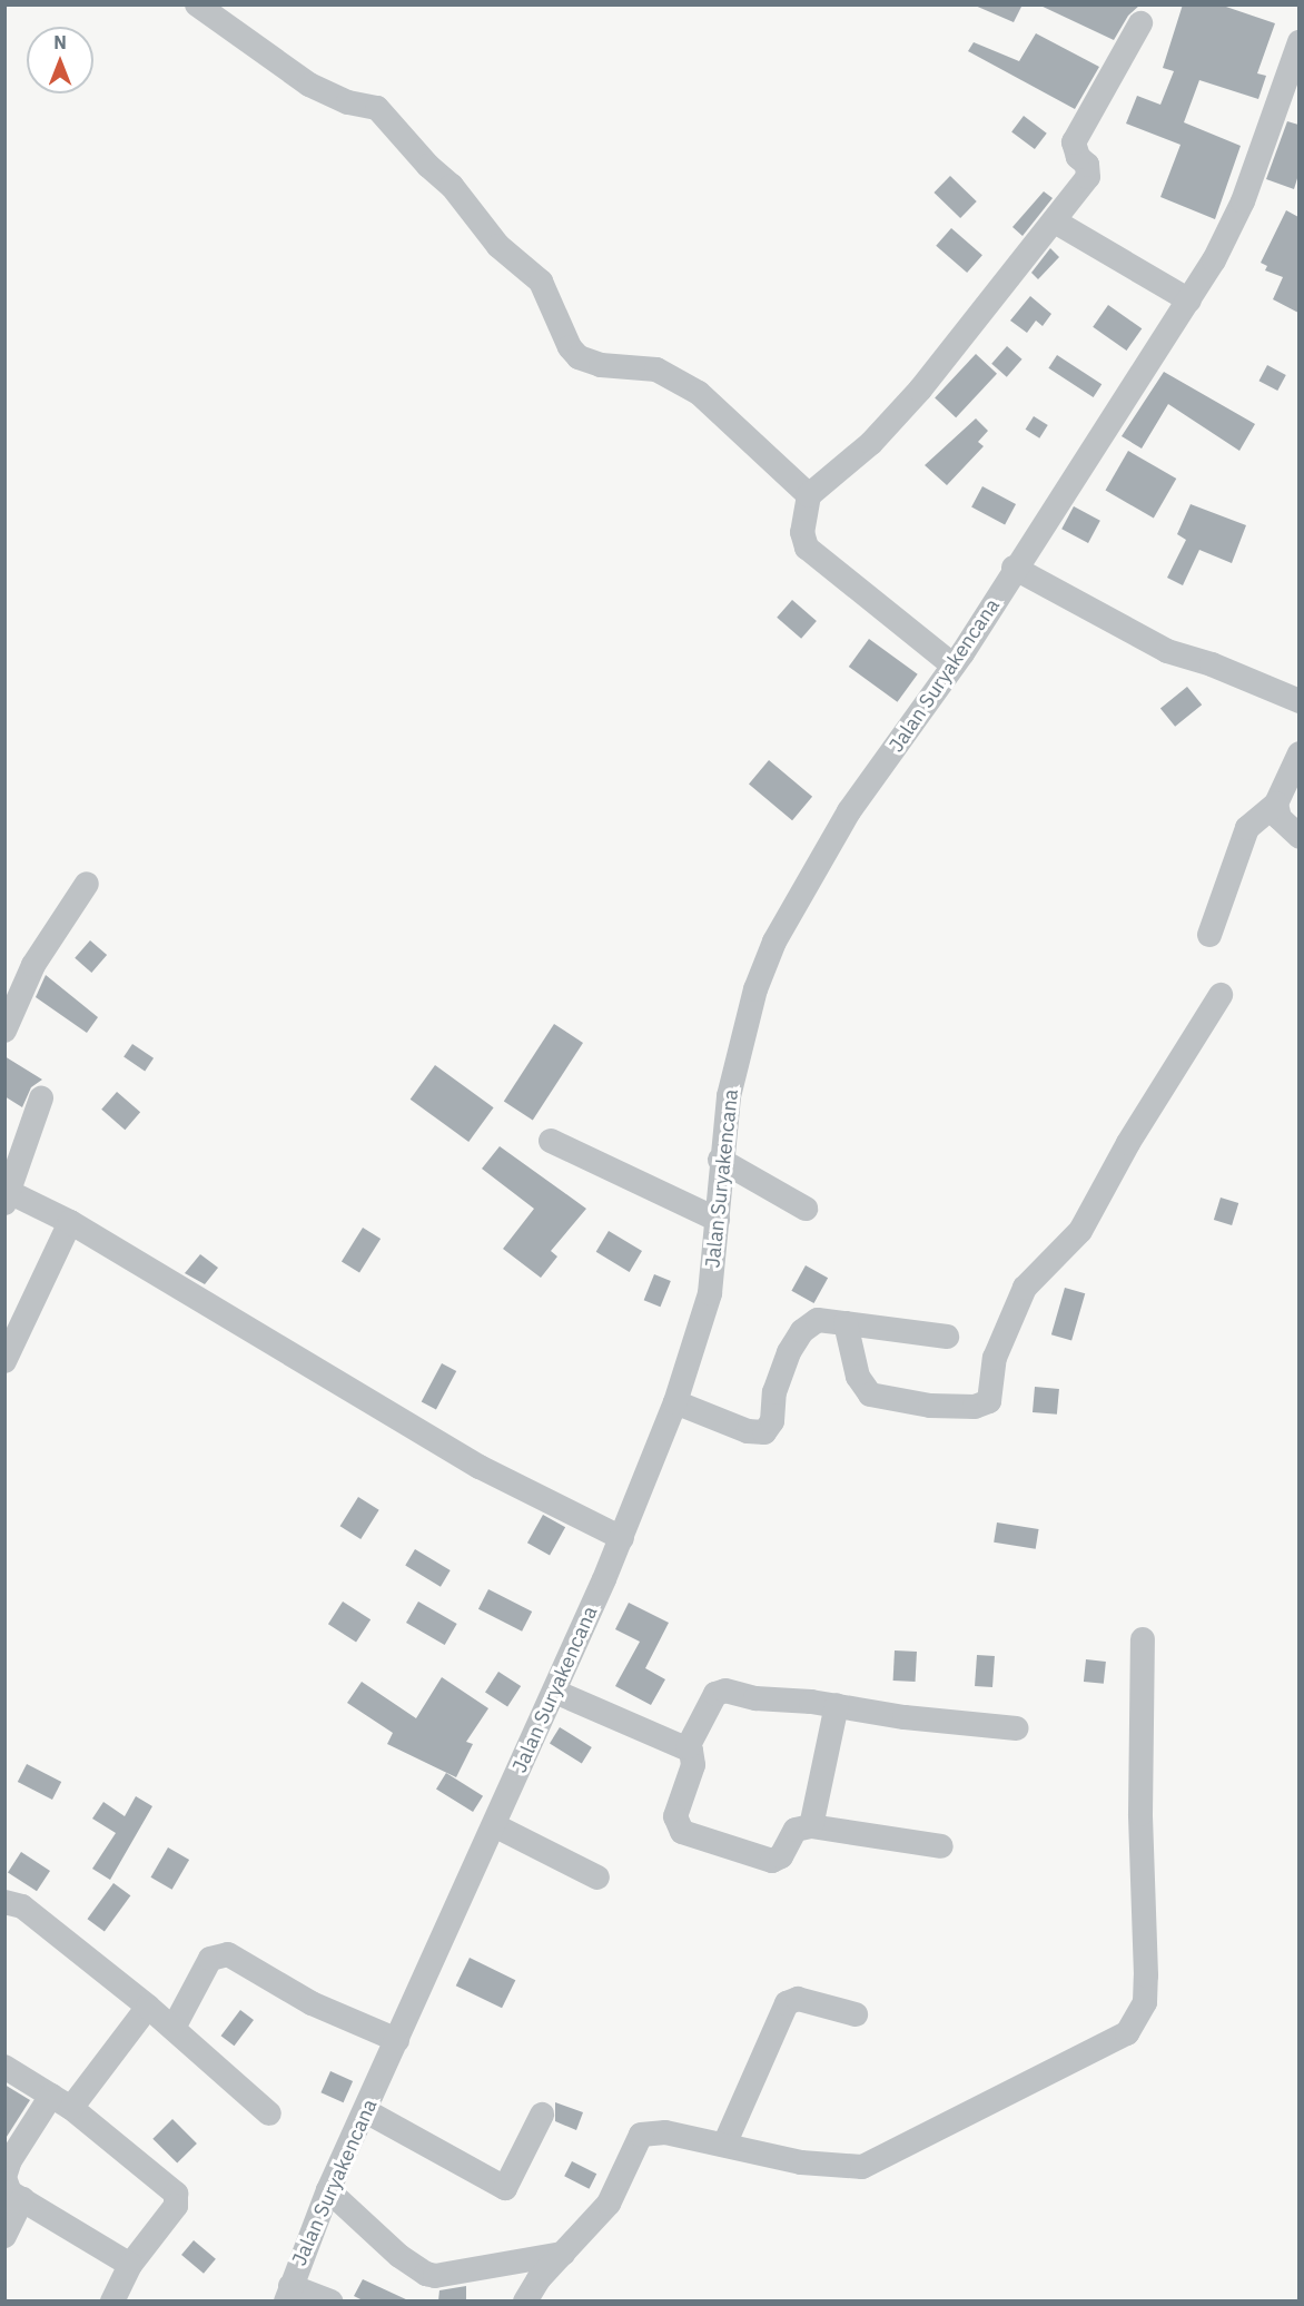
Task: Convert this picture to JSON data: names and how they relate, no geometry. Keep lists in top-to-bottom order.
{
  "streets": {
    "street": ["Jalan Suryakencana"]
  },
  "north": "top"
}
